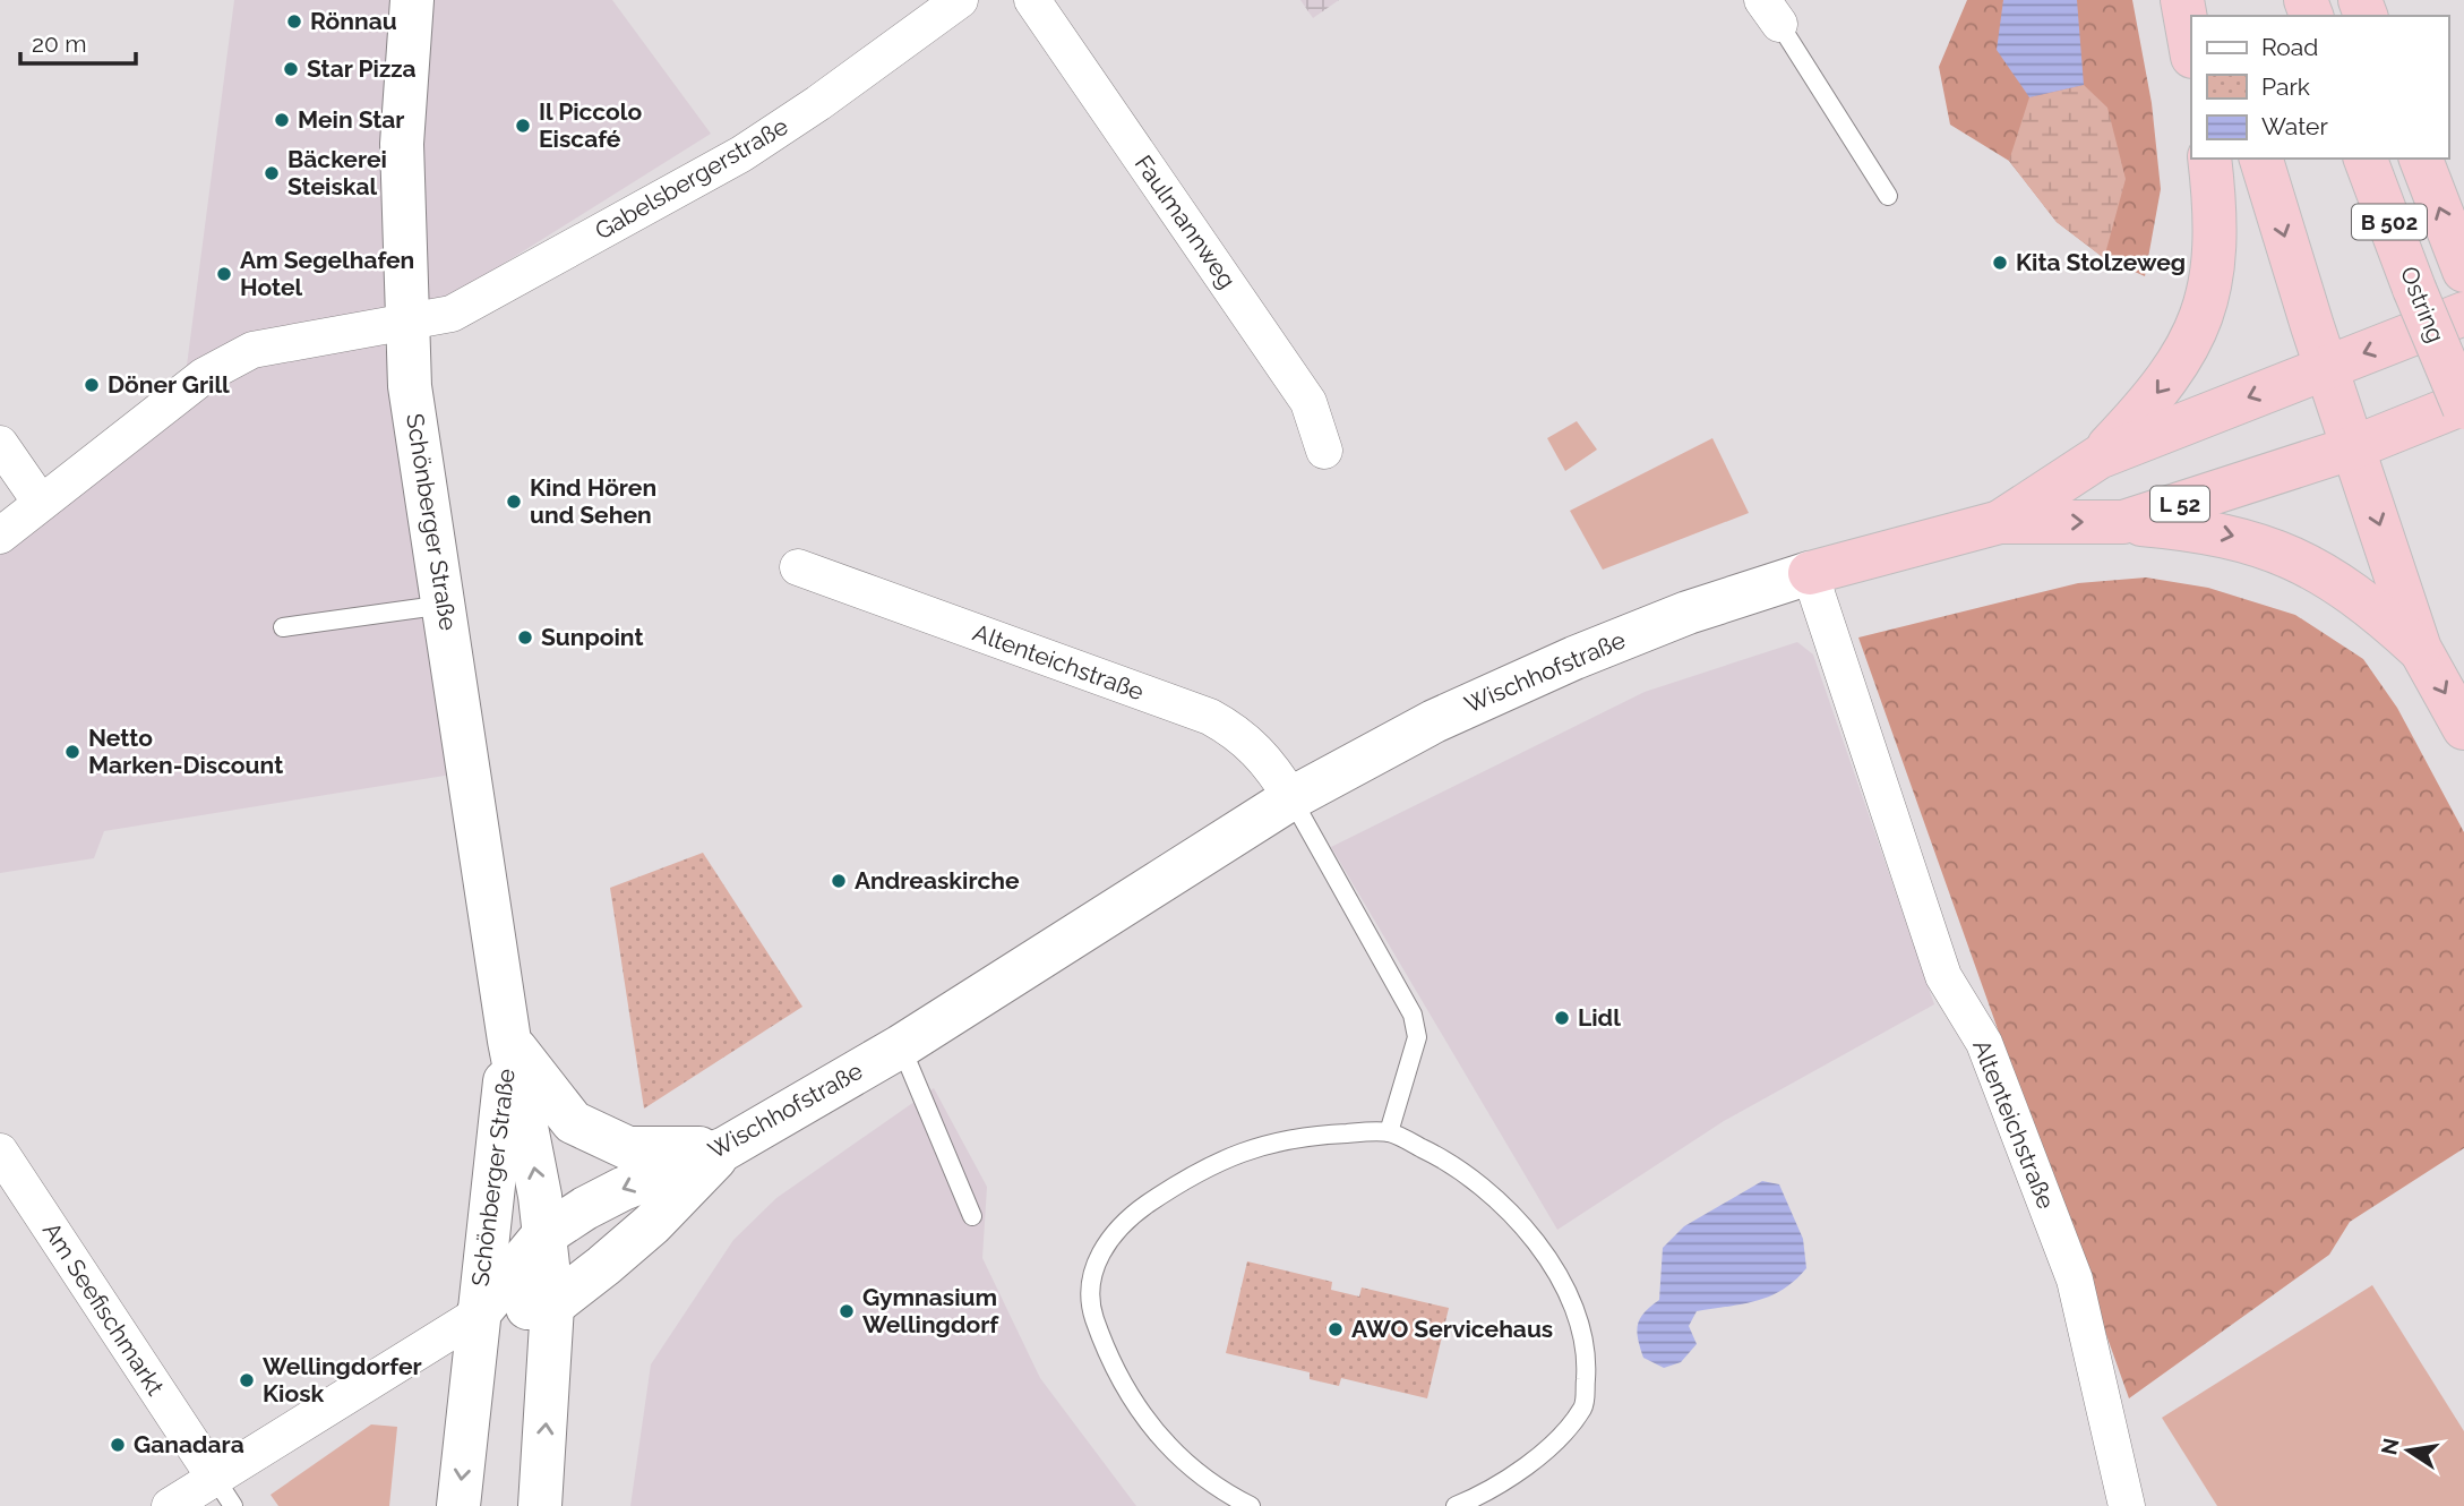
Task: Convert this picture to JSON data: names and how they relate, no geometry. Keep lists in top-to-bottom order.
{
  "streets": {
    "highway": ["B 502", "Ostring", "L 52"],
    "main road": ["Schönberger Straße", "Wischhofstraße"],
    "street": [
      "Gabelsbergerstraße",
      "Faulmannweg",
      "Altenteichstraße",
      "Am Seefischmarkt"
    ]
  },
  "crossings": [
    ["Gabelsbergerstraße", "Schönberger Straße"],
    ["Ostring", "L 52"],
    ["L 52", "Schönberger Straße"],
    ["L 52", "Altenteichstraße"],
    ["L 52", "Wischhofstraße"],
    ["Schönberger Straße", "Wischhofstraße"],
    ["Altenteichstraße", "Wischhofstraße"],
    ["Wischhofstraße", "Am Seefischmarkt"]
  ],
  "places": [
    "Rönnau",
    "Star Pizza",
    "Mein Star",
    "Il Piccolo Eiscafé",
    "Bäckerei Steiskal",
    "Kita Stolzeweg",
    "Am Segelhafen Hotel",
    "Döner Grill",
    "Kind Hören und Sehen",
    "Sunpoint",
    "Netto Marken-Discount",
    "Andreaskirche",
    "Lidl",
    "Gymnasium Wellingdorf",
    "AWO Servicehaus",
    "Wellingdorfer Kiosk",
    "Ganadara"
  ],
  "legend": ["Road", "Park", "Water"],
  "scale_bar": "20 m",
  "north": "left"
}
